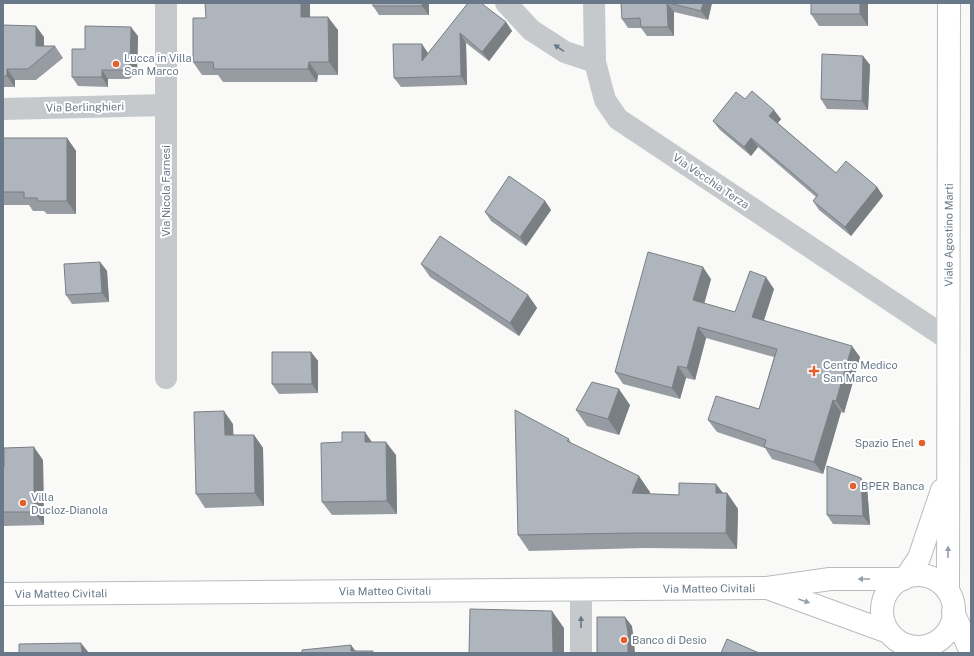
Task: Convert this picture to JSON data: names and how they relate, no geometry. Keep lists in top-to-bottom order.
{
  "streets": {
    "main road": ["Viale Agostino Marti", "Via Matteo Civitali"],
    "street": ["Via Berlinghieri", "Via Vecchia Terza", "Via Nicola Farnesi"]
  },
  "crossings": [
    ["Via Berlinghieri", "Via Nicola Farnesi"],
    ["Via Vecchia Terza", "Viale Agostino Marti"],
    ["Viale Agostino Marti", "Via Matteo Civitali"]
  ],
  "places": {
    "other": [
      "Lucca in Villa San Marco",
      "Spazio Enel",
      "BPER Banca",
      "Villa Ducloz-Dianola",
      "Banco di Desio"
    ],
    "health": ["Centro Medico San Marco"]
  }
}
